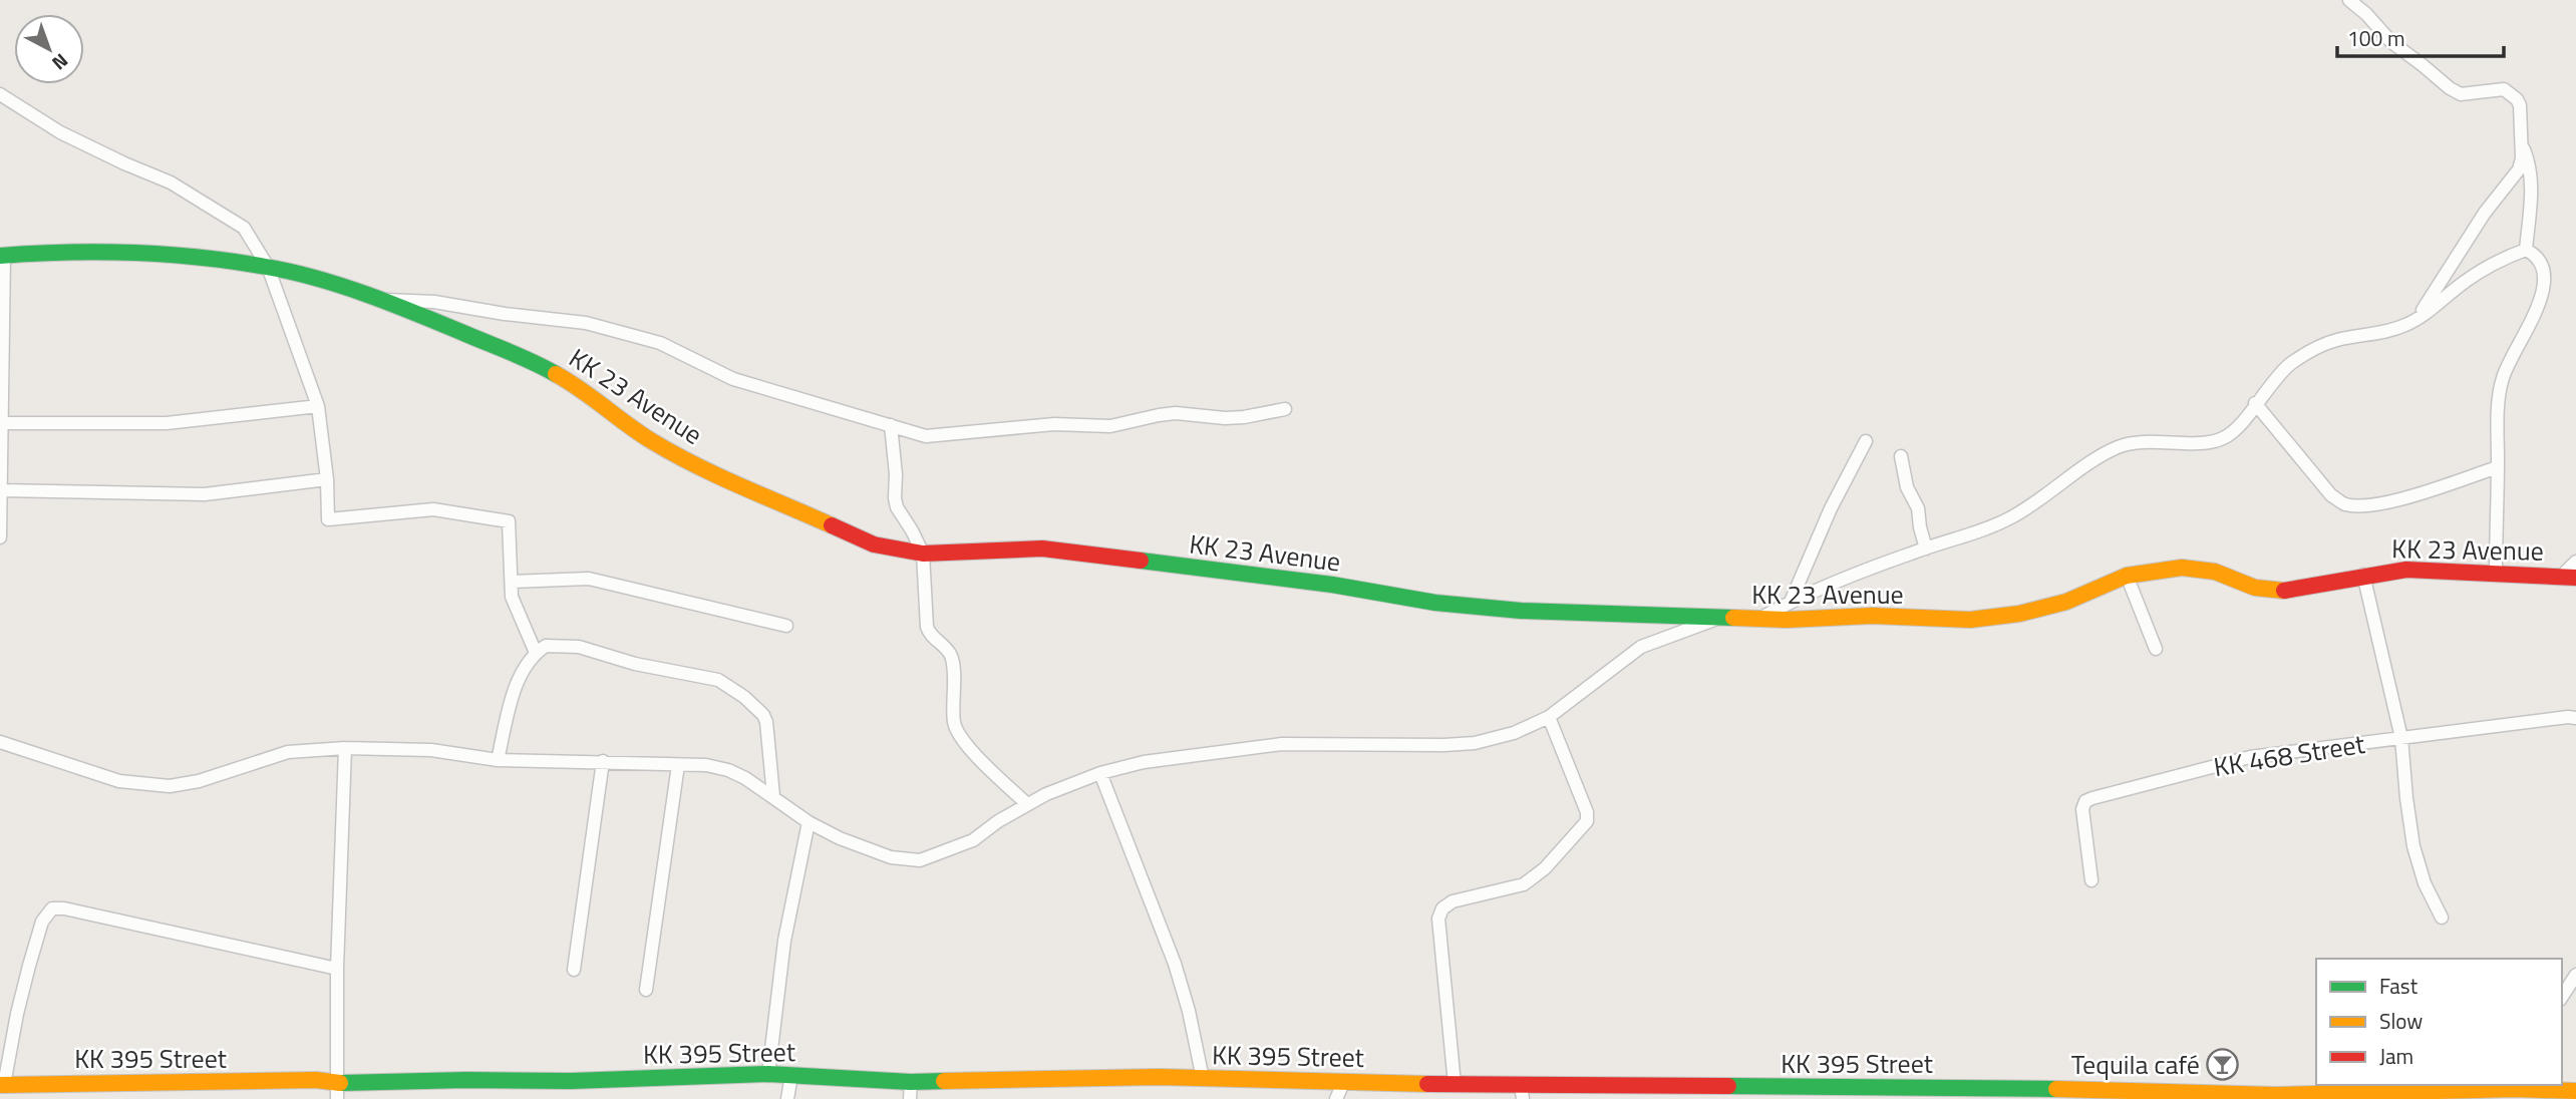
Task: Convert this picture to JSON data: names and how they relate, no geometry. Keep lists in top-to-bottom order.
{
  "streets": {
    "main road": ["KK 23 Avenue", "KK 395 Street"],
    "street": ["KK 468 Street"]
  },
  "places": {
    "bar": ["Tequila café"]
  },
  "legend": ["Fast", "Slow", "Jam"],
  "scale_bar": "100 m",
  "north": "bottom right"
}
